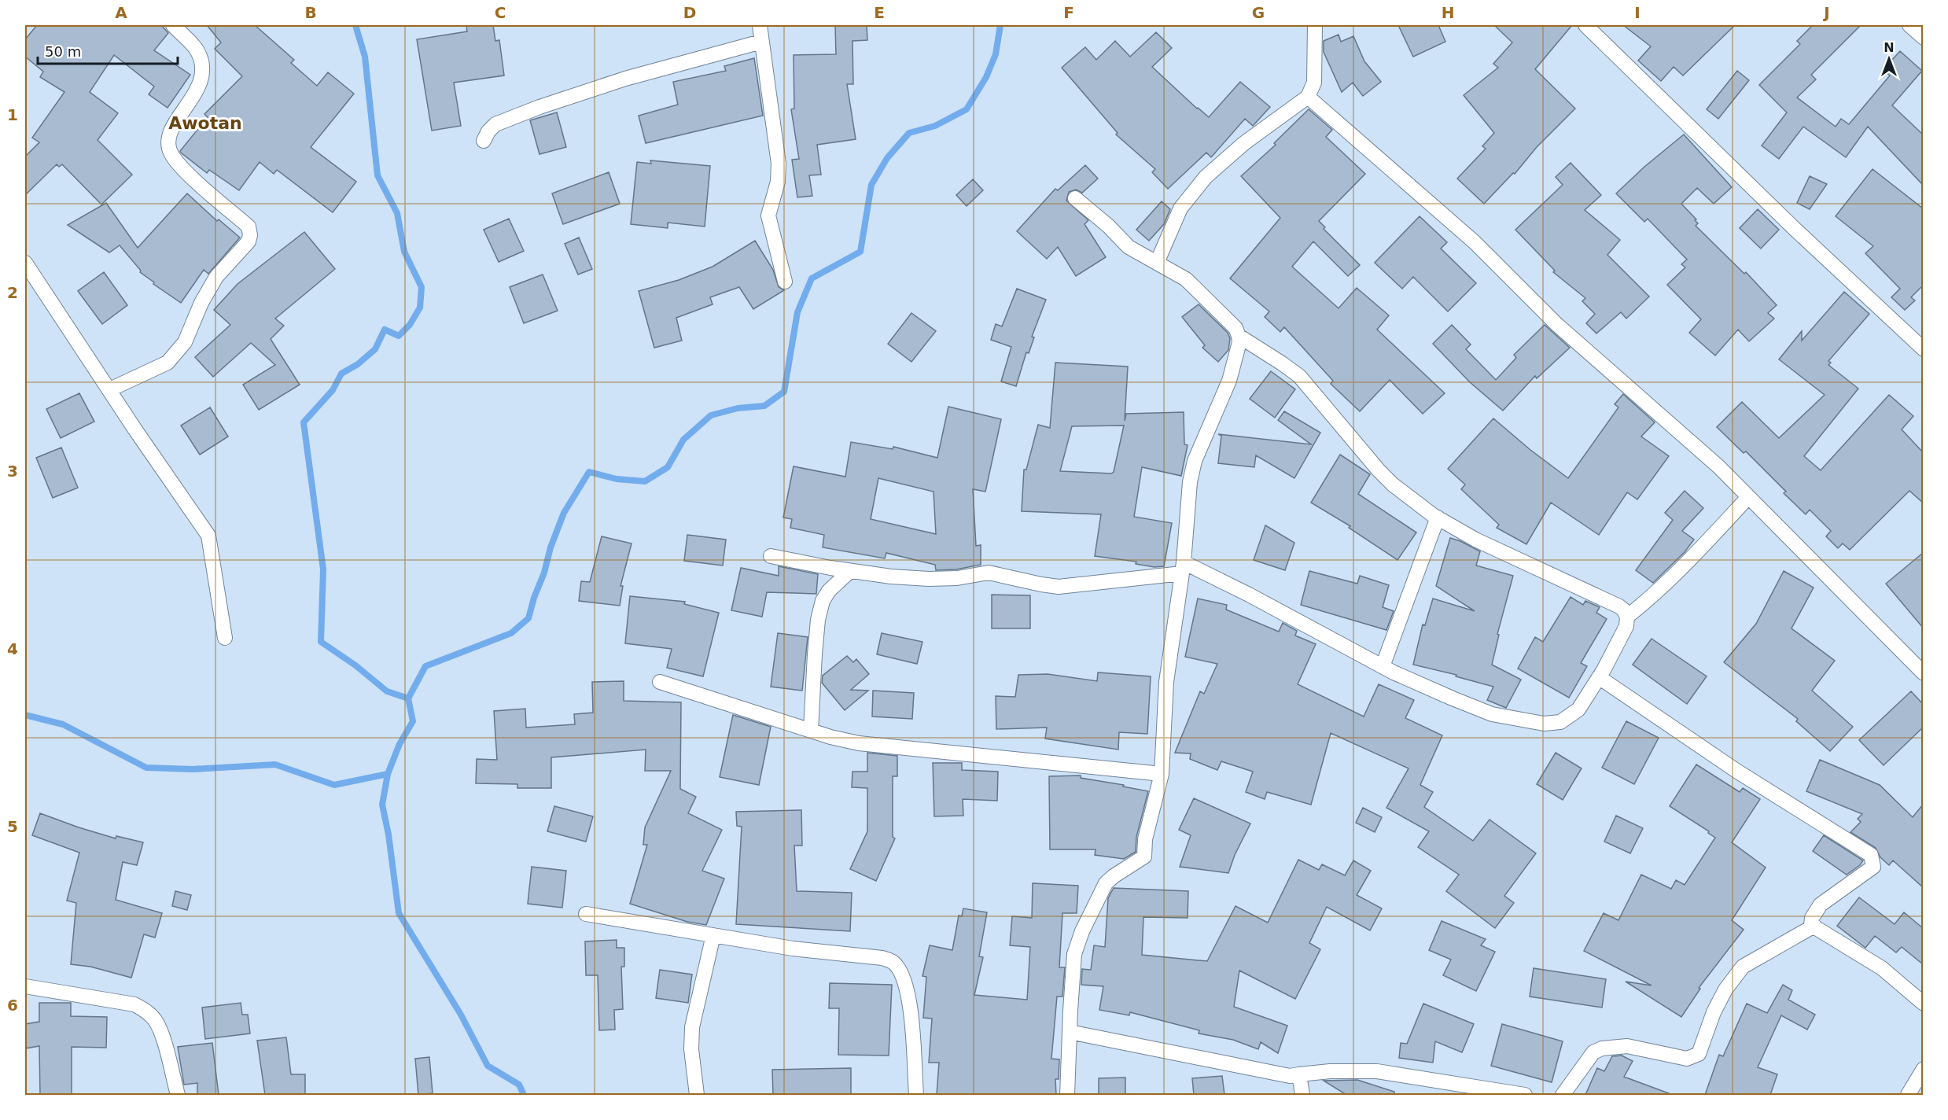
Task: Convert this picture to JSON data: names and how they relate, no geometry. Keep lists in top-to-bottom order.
{
  "districts": ["Awotan"],
  "scale_bar": "50 m",
  "north": "top",
  "grid": {
    "columns": [
      "A",
      "B",
      "C",
      "D",
      "E",
      "F",
      "G",
      "H",
      "I",
      "J"
    ],
    "rows": [
      "1",
      "2",
      "3",
      "4",
      "5",
      "6"
    ]
  }
}
